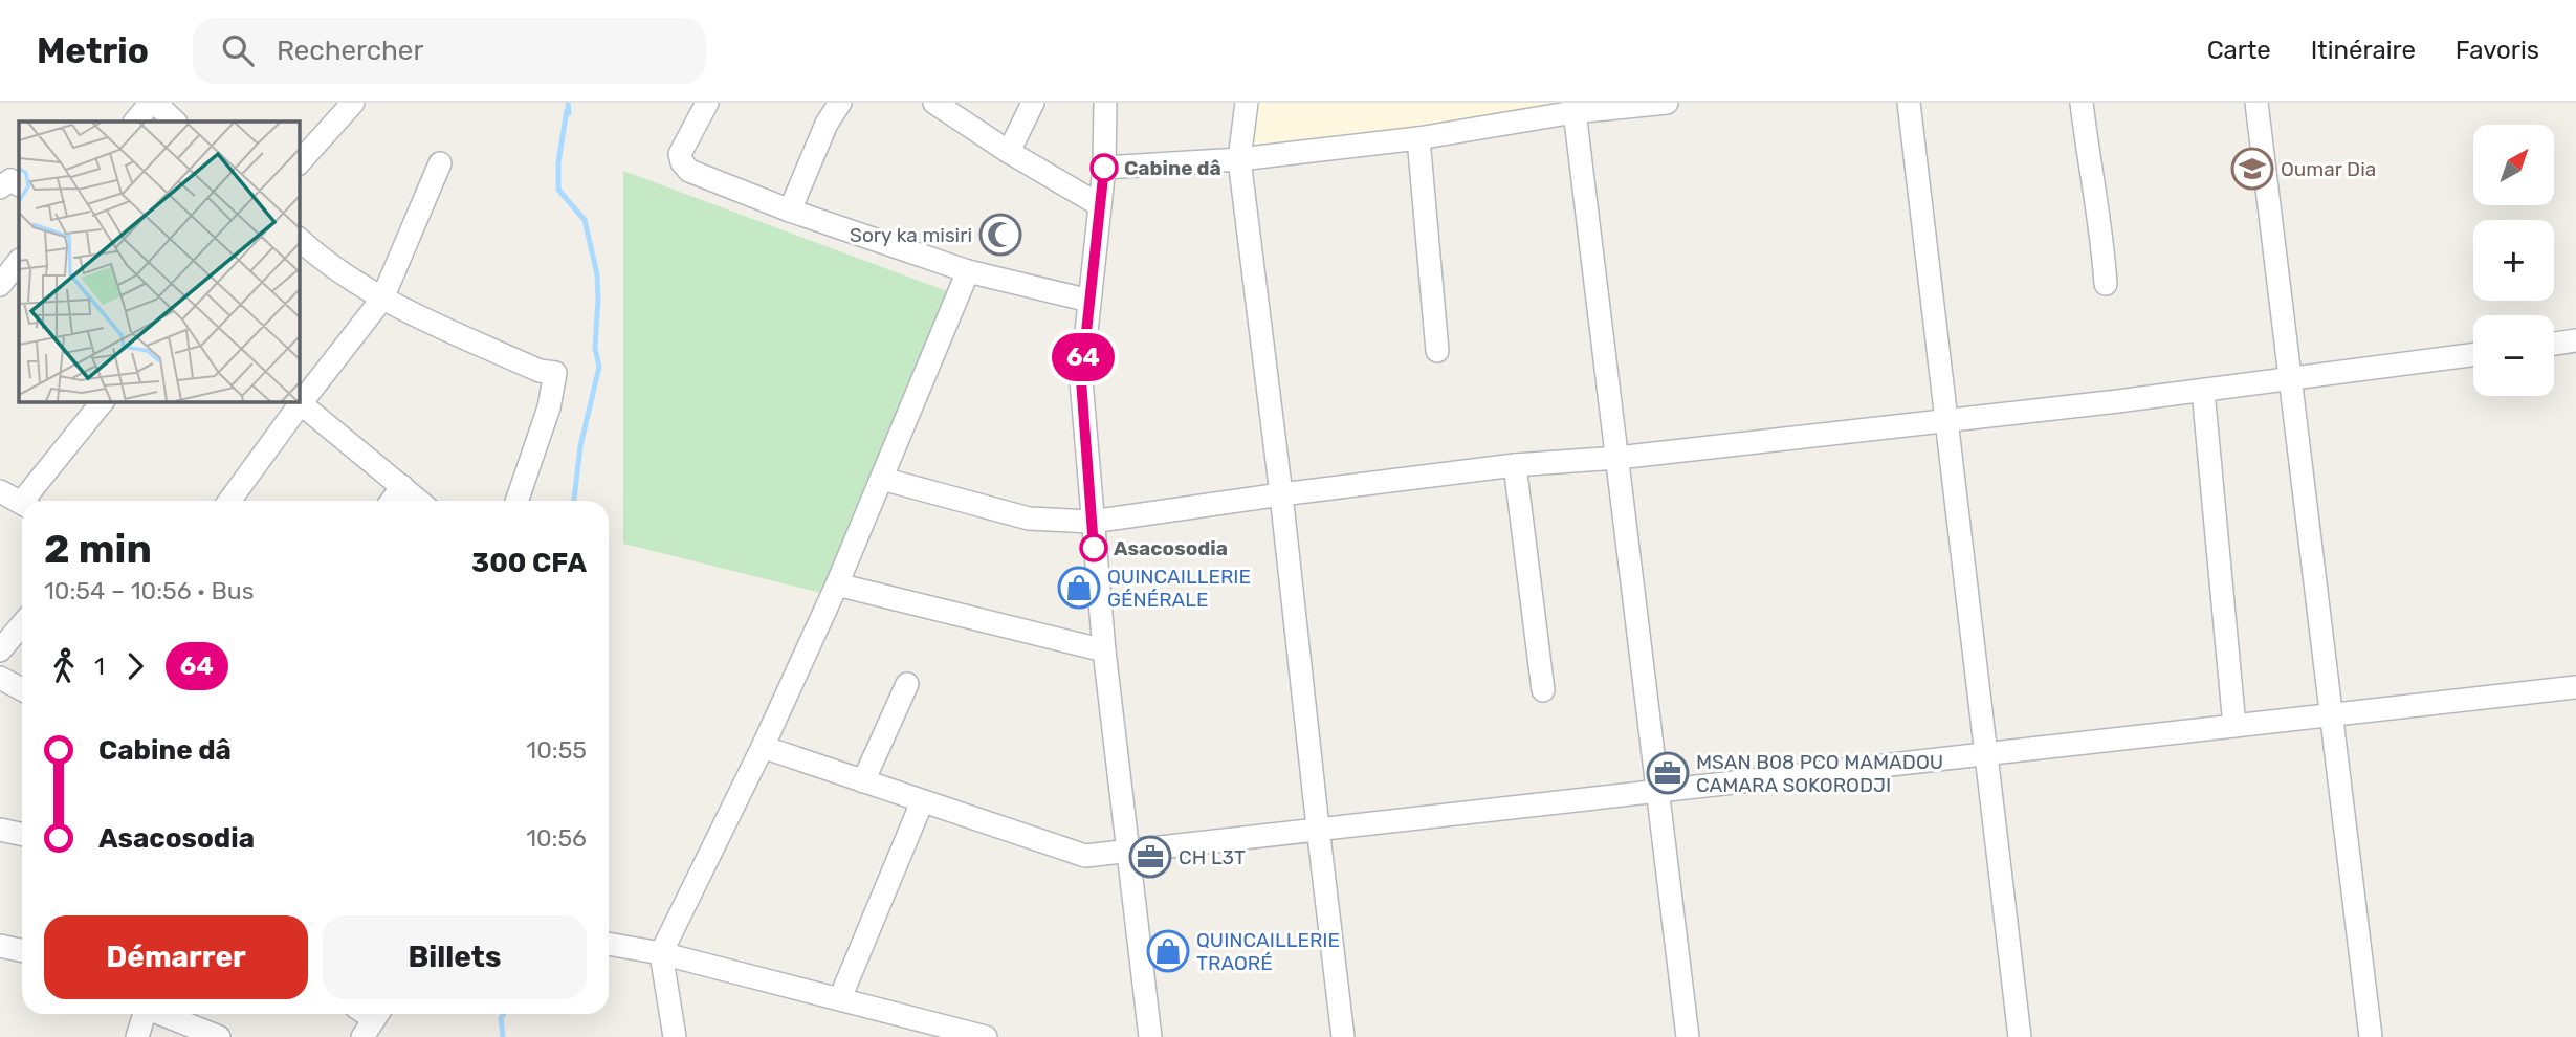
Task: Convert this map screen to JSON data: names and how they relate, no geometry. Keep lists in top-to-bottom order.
{
  "places": {
    "other": ["Cabine dâ", "Asacosodia"],
    "school or university": ["Oumar Dia"],
    "mosque": ["Sory ka misiri"],
    "shop": ["QUINCAILLERIE GÉNÉRALE", "QUINCAILLERIE TRAORÉ"],
    "office": ["MSAN B08 PCO MAMADOU CAMARA SOKORODJI", "CH L3T"]
  },
  "lines": ["bus line 64"],
  "north": "top right",
  "page": {
    "header": "Metrio",
    "search": "Rechercher",
    "nav": ["Carte", "Itinéraire", "Favoris"],
    "on_map": "64",
    "map_buttons": ["+", "−"],
    "heading": ["2 min", "10:54 – 10:56 · Bus", "300 CFA"],
    "legs": ["1", "64"],
    "list": [
      {
        "name": "Cabine dâ",
        "value": "10:55"
      },
      {
        "name": "Asacosodia",
        "value": "10:56"
      }
    ],
    "buttons": ["Démarrer", "Billets"]
  }
}
